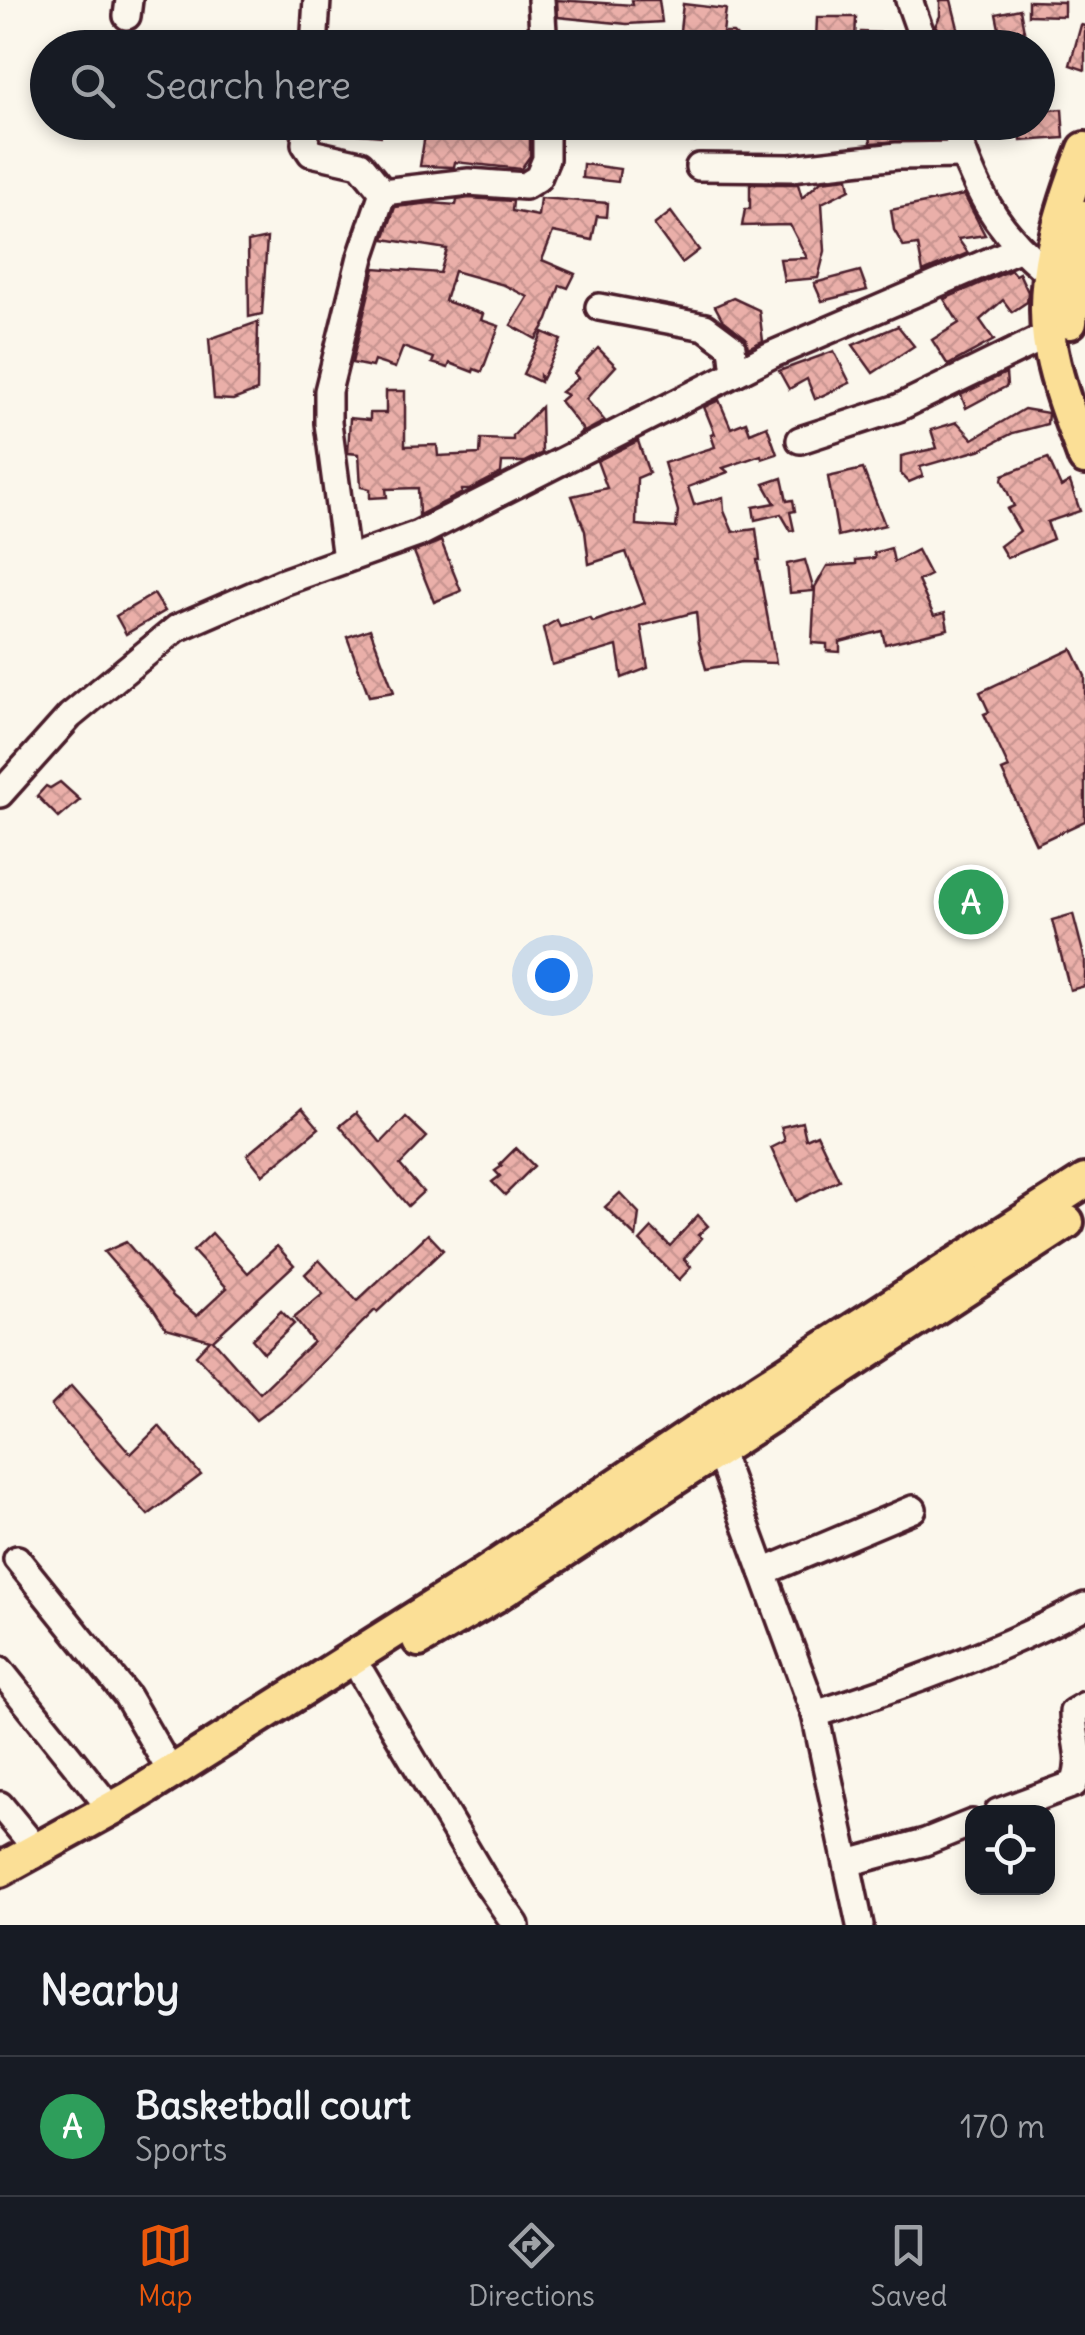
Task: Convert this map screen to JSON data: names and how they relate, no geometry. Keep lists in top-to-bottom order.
{
  "page": {
    "search": "Search here",
    "pins": "A",
    "heading": "Nearby",
    "list": [
      {
        "mark": "A",
        "name": "Basketball court",
        "note": "Sports",
        "value": "170 m"
      }
    ],
    "nav": ["Map", "Directions", "Saved"]
  }
}
